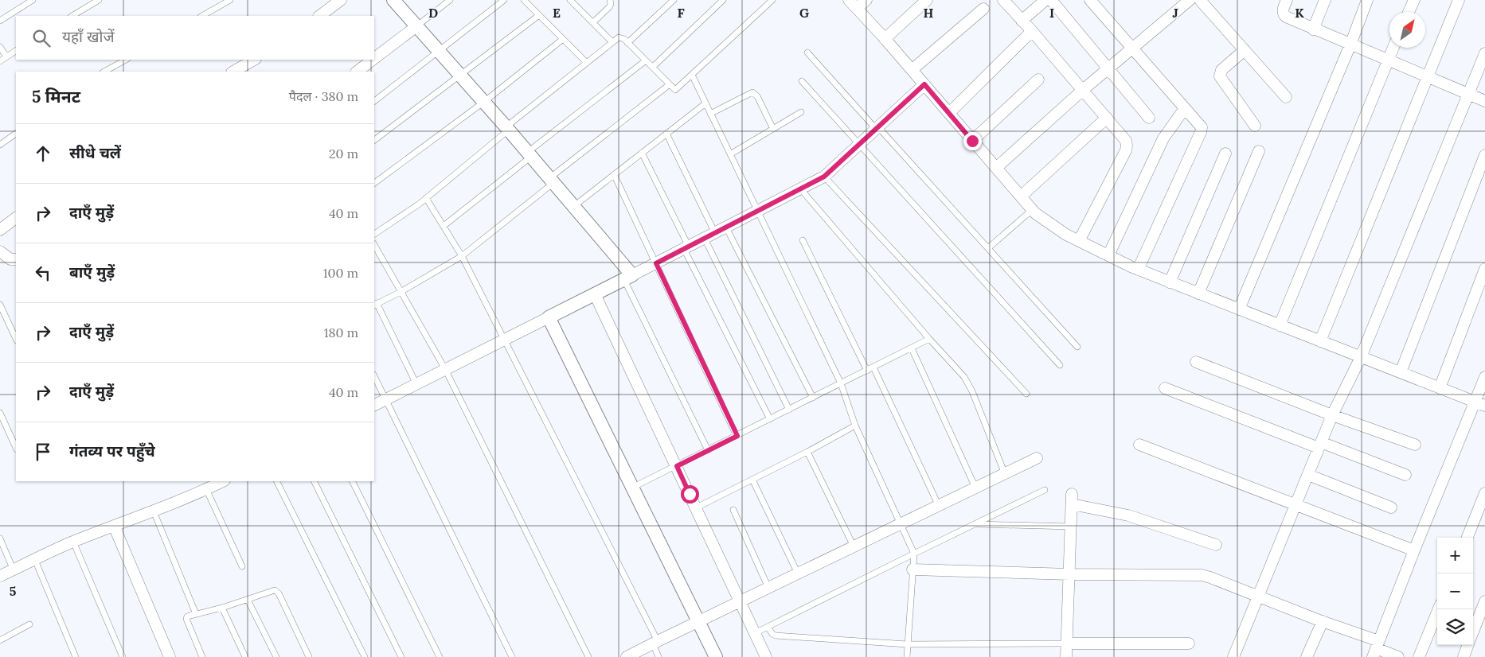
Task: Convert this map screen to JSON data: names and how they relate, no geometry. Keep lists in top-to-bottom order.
{
  "north": "top right",
  "page": {
    "search": "यहाँ खोजें",
    "heading": ["5 मिनट", "पैदल · 380 m"],
    "list": [
      ["सीधे चलें", "20 m"],
      ["दाएँ मुड़ें", "40 m"],
      ["बाएँ मुड़ें", "100 m"],
      ["दाएँ मुड़ें", "180 m"],
      ["दाएँ मुड़ें", "40 m"],
      "गंतव्य पर पहुँचे"
    ],
    "map_buttons": ["+", "−"]
  },
  "grid": {
    "columns": [
      "D",
      "E",
      "F",
      "G",
      "H",
      "I",
      "J",
      "K"
    ],
    "rows": ["5"]
  }
}
